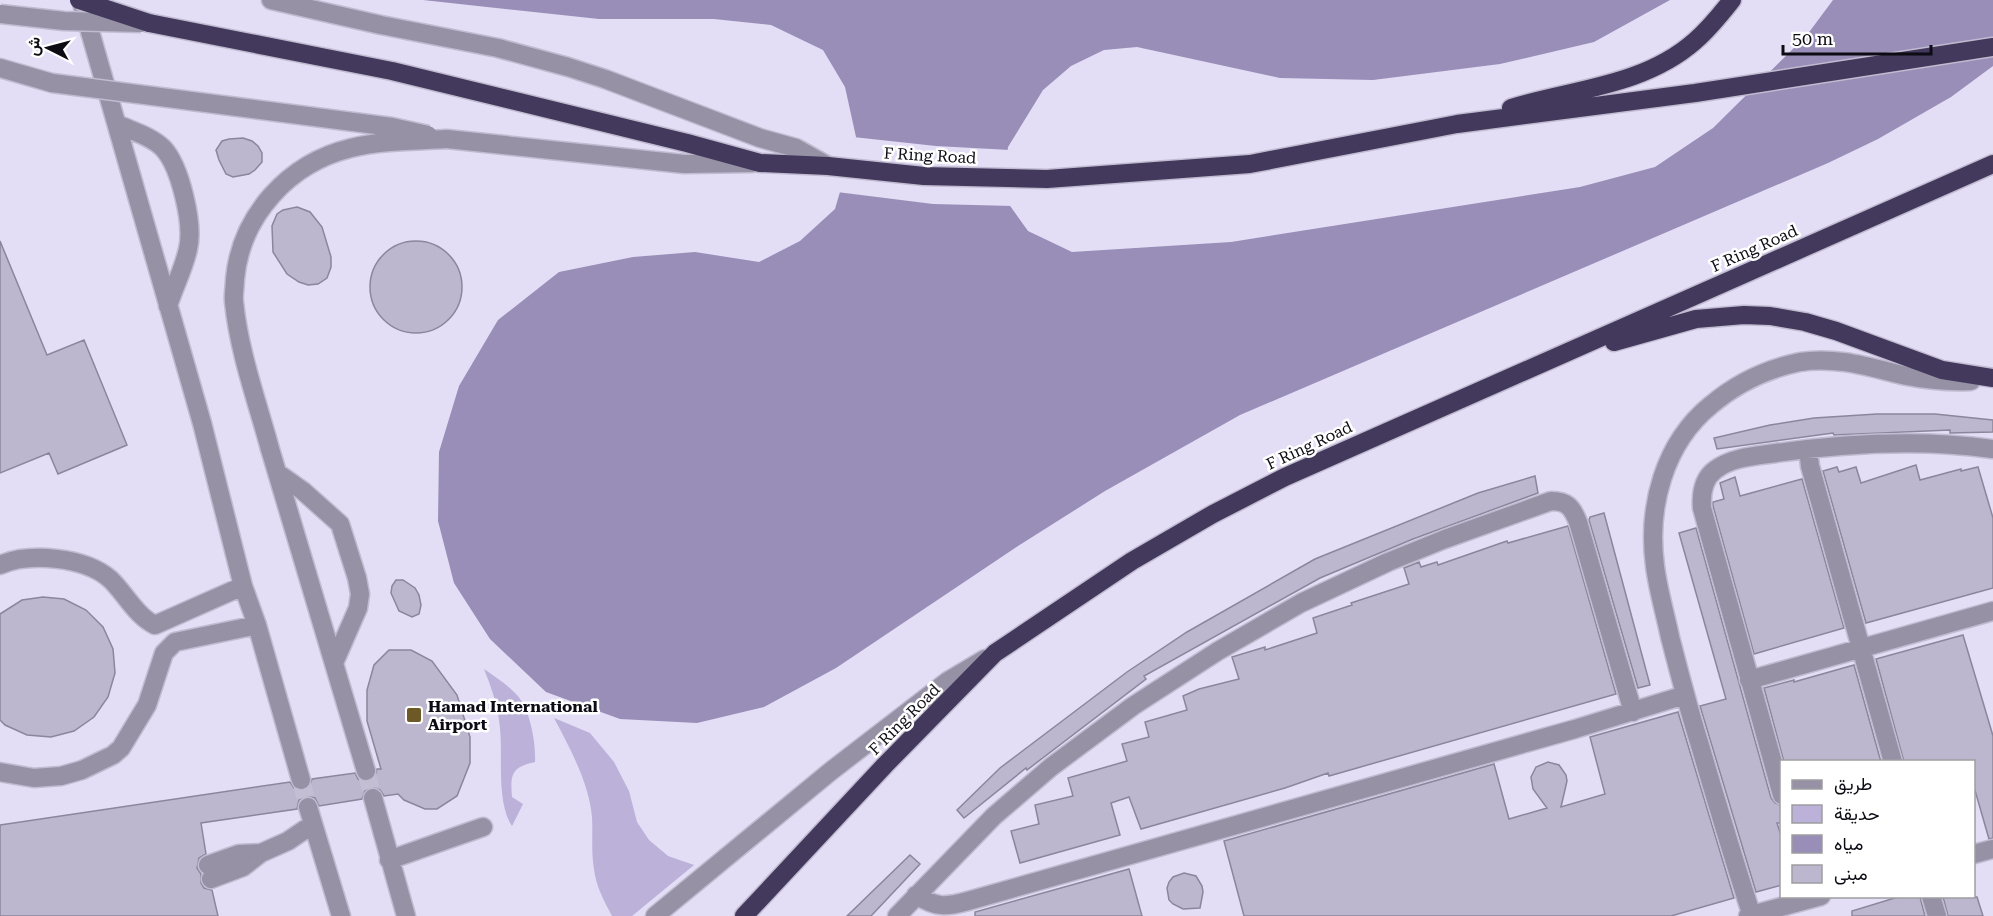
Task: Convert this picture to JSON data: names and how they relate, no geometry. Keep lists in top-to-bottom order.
{
  "streets": {
    "highway": ["F Ring Road"]
  },
  "places": {
    "transit": ["Hamad International Airport"]
  },
  "legend": [
    "طريق",
    "حديقة",
    "مياه",
    "مبنى"
  ],
  "scale_bar": "50 m",
  "north": "left"
}
